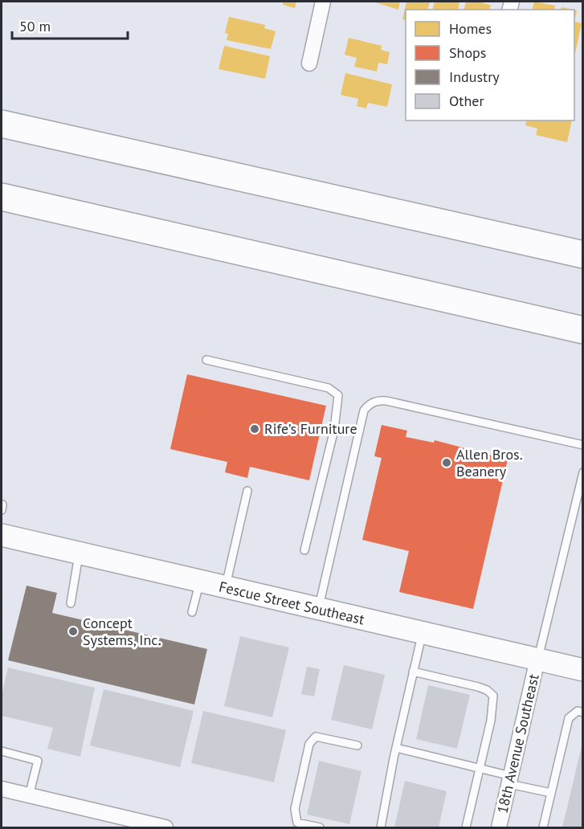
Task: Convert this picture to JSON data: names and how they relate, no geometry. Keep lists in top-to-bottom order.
{
  "streets": {
    "street": ["Fescue Street Southeast", "18th Avenue Southeast"]
  },
  "crossings": [
    ["Fescue Street Southeast", "18th Avenue Southeast"]
  ],
  "places": ["Rife’s Furniture", "Allen Bros. Beanery", "Concept Systems, Inc."],
  "legend": [
    "Homes",
    "Shops",
    "Industry",
    "Other"
  ],
  "scale_bar": "50 m"
}
